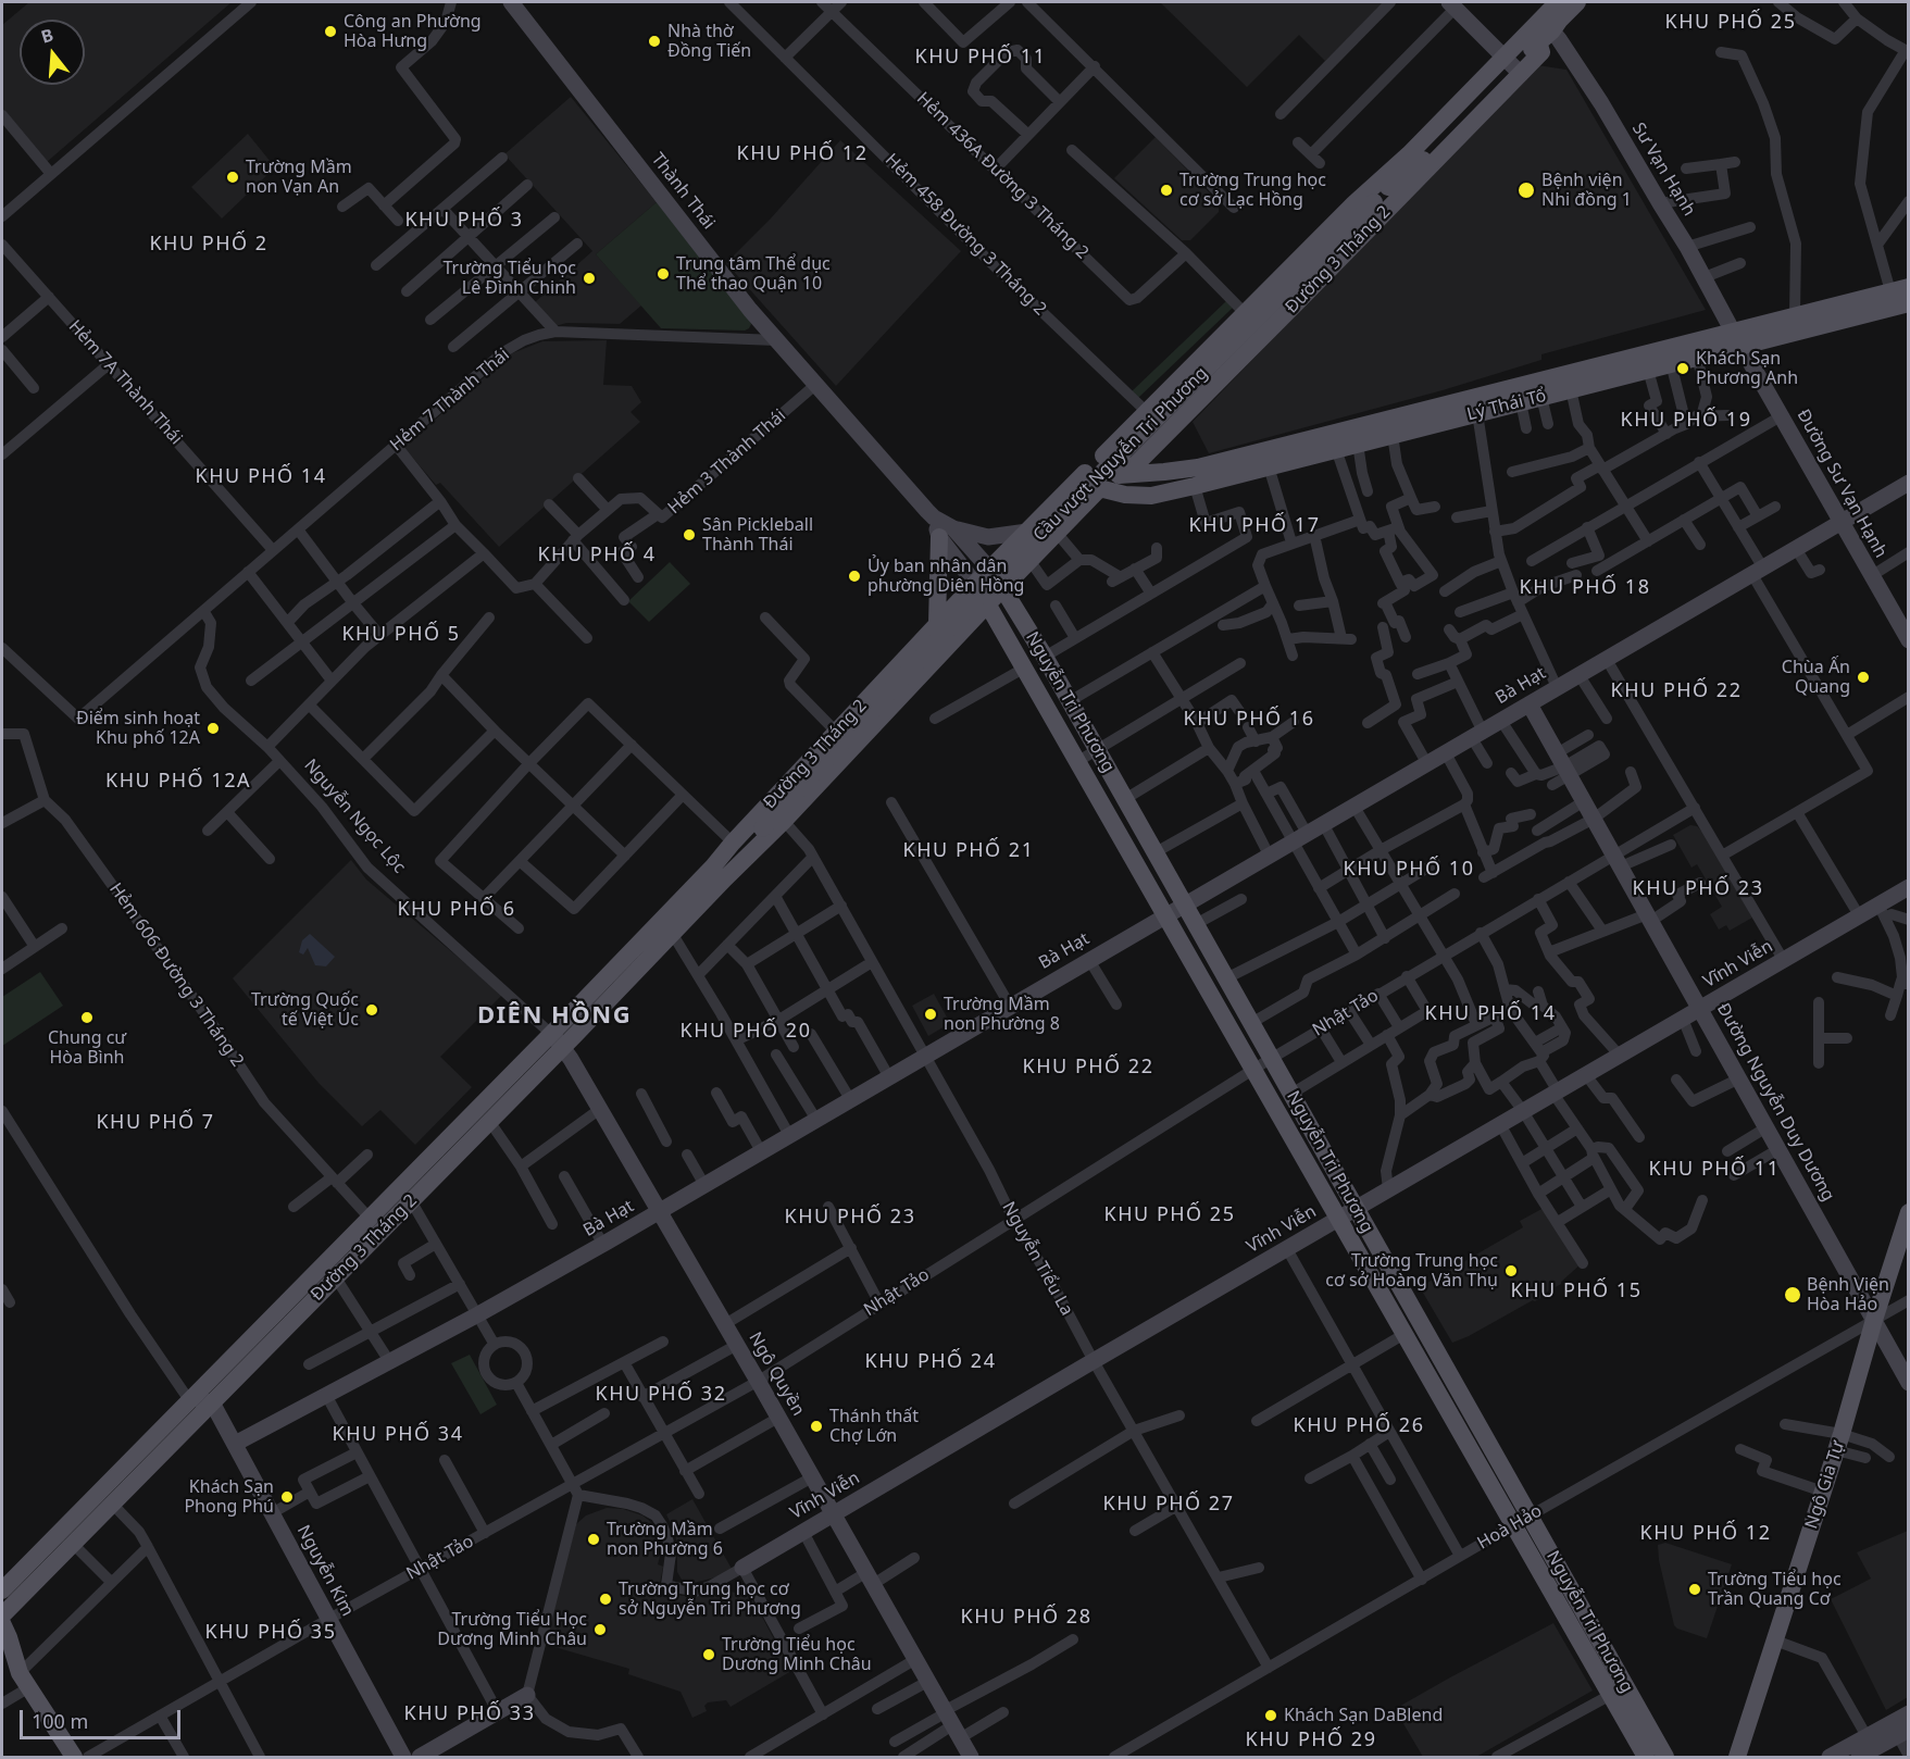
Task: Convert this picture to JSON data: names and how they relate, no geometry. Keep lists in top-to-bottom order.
{
  "streets": {
    "main road": [
      "Đường 3 Tháng 2",
      "Lý Thái Tổ",
      "Cầu vượt Nguyễn Tri Phương",
      "Nguyễn Tri Phương",
      "Ngô Gia Tự"
    ],
    "street": [
      "Sư Vạn Hạnh",
      "Hẻm 436A Đường 3 Tháng 2",
      "Thành Thái",
      "Hẻm 458 Đường 3 Tháng 2",
      "Hẻm 7A Thành Thái",
      "Hẻm 7 Thành Thái",
      "Hẻm 3 Thành Thái",
      "Đường Sư Vạn Hạnh",
      "Bà Hạt",
      "Nguyễn Ngọc Lộc",
      "Vĩnh Viễn",
      "Hẻm 606 Đường 3 Tháng 2",
      "Nhật Tảo",
      "Đường Nguyễn Duy Dương",
      "Nguyễn Tiểu La",
      "Ngô Quyền",
      "Hoà Hảo",
      "Nguyễn Kim"
    ]
  },
  "crossings": [
    ["Sư Vạn Hạnh", "Đường 3 Tháng 2"],
    ["Sư Vạn Hạnh", "Lý Thái Tổ"],
    ["Sư Vạn Hạnh", "Đường Sư Vạn Hạnh"],
    ["Thành Thái", "Đường 3 Tháng 2"],
    ["Thành Thái", "Hẻm 7 Thành Thái"],
    ["Thành Thái", "Hẻm 3 Thành Thái"],
    ["Thành Thái", "Nguyễn Tri Phương"],
    ["Hẻm 458 Đường 3 Tháng 2", "Đường 3 Tháng 2"],
    ["Đường 3 Tháng 2", "Lý Thái Tổ"],
    ["Đường 3 Tháng 2", "Cầu vượt Nguyễn Tri Phương"],
    ["Đường 3 Tháng 2", "Nguyễn Tri Phương"],
    ["Đường 3 Tháng 2", "Nguyễn Ngọc Lộc"],
    ["Đường 3 Tháng 2", "Hẻm 606 Đường 3 Tháng 2"],
    ["Đường 3 Tháng 2", "Nguyễn Tiểu La"],
    ["Đường 3 Tháng 2", "Ngô Quyền"],
    ["Đường 3 Tháng 2", "Nguyễn Kim"],
    ["Hẻm 7A Thành Thái", "Hẻm 7 Thành Thái"],
    ["Hẻm 7 Thành Thái", "Nguyễn Ngọc Lộc"],
    ["Lý Thái Tổ", "Đường Sư Vạn Hạnh"],
    ["Đường Sư Vạn Hạnh", "Bà Hạt"],
    ["Bà Hạt", "Nguyễn Tri Phương"],
    ["Bà Hạt", "Đường Nguyễn Duy Dương"],
    ["Bà Hạt", "Nguyễn Tiểu La"],
    ["Bà Hạt", "Ngô Quyền"],
    ["Bà Hạt", "Nguyễn Kim"],
    ["Nguyễn Tri Phương", "Vĩnh Viễn"],
    ["Nguyễn Tri Phương", "Nhật Tảo"],
    ["Nguyễn Tri Phương", "Hoà Hảo"],
    ["Nguyễn Ngọc Lộc", "Ngô Quyền"],
    ["Vĩnh Viễn", "Đường Nguyễn Duy Dương"],
    ["Vĩnh Viễn", "Nguyễn Tiểu La"],
    ["Vĩnh Viễn", "Ngô Quyền"],
    ["Nhật Tảo", "Đường Nguyễn Duy Dương"],
    ["Nhật Tảo", "Nguyễn Tiểu La"],
    ["Nhật Tảo", "Ngô Quyền"],
    ["Nhật Tảo", "Nguyễn Kim"],
    ["Đường Nguyễn Duy Dương", "Ngô Gia Tự"],
    ["Đường Nguyễn Duy Dương", "Hoà Hảo"],
    ["Nguyễn Tiểu La", "Hoà Hảo"],
    ["Ngô Gia Tự", "Hoà Hảo"]
  ],
  "districts": [
    "KHU PHỐ 25",
    "KHU PHỐ 11",
    "KHU PHỐ 12",
    "KHU PHỐ 3",
    "KHU PHỐ 2",
    "KHU PHỐ 19",
    "KHU PHỐ 14",
    "KHU PHỐ 17",
    "KHU PHỐ 4",
    "KHU PHỐ 18",
    "KHU PHỐ 5",
    "KHU PHỐ 22",
    "KHU PHỐ 16",
    "KHU PHỐ 12A",
    "KHU PHỐ 21",
    "KHU PHỐ 10",
    "KHU PHỐ 23",
    "KHU PHỐ 6",
    "KHU PHỐ 14",
    "DIÊN HỒNG",
    "KHU PHỐ 20",
    "KHU PHỐ 22",
    "KHU PHỐ 7",
    "KHU PHỐ 11",
    "KHU PHỐ 25",
    "KHU PHỐ 23",
    "KHU PHỐ 15",
    "KHU PHỐ 24",
    "KHU PHỐ 32",
    "KHU PHỐ 26",
    "KHU PHỐ 34",
    "KHU PHỐ 27",
    "KHU PHỐ 12",
    "KHU PHỐ 28",
    "KHU PHỐ 35",
    "KHU PHỐ 33",
    "KHU PHỐ 29"
  ],
  "places": [
    "Công an Phường Hòa Hưng",
    "Nhà thờ Đồng Tiến",
    "Trường Mầm non Vạn An",
    "Trường Trung học cơ sở Lạc Hồng",
    "Bệnh viện Nhi đồng 1",
    "Trung tâm Thể dục Thể thao Quận 10",
    "Trường Tiểu học Lê Đình Chinh",
    "Khách Sạn Phương Anh",
    "Sân Pickleball Thành Thái",
    "Ủy ban nhân dân phường Diên Hồng",
    "Chùa Ấn Quang",
    "Điểm sinh hoạt Khu phố 12A",
    "Trường Quốc tế Việt Úc",
    "Trường Mầm non Phường 8",
    "Chung cư Hòa Bình",
    "Trường Trung học cơ sở Hoàng Văn Thụ",
    "Bệnh Viện Hòa Hảo",
    "Thánh thất Chợ Lớn",
    "Khách Sạn Phong Phú",
    "Trường Mầm non Phường 6",
    "Trường Tiểu học Trần Quang Cơ",
    "Trường Trung học cơ sở Nguyễn Tri Phương",
    "Trường Tiểu Học Dương Minh Châu",
    "Trường Tiểu học Dương Minh Châu",
    "Khách Sạn DaBlend"
  ],
  "scale_bar": "100 m",
  "north": "top"
}
